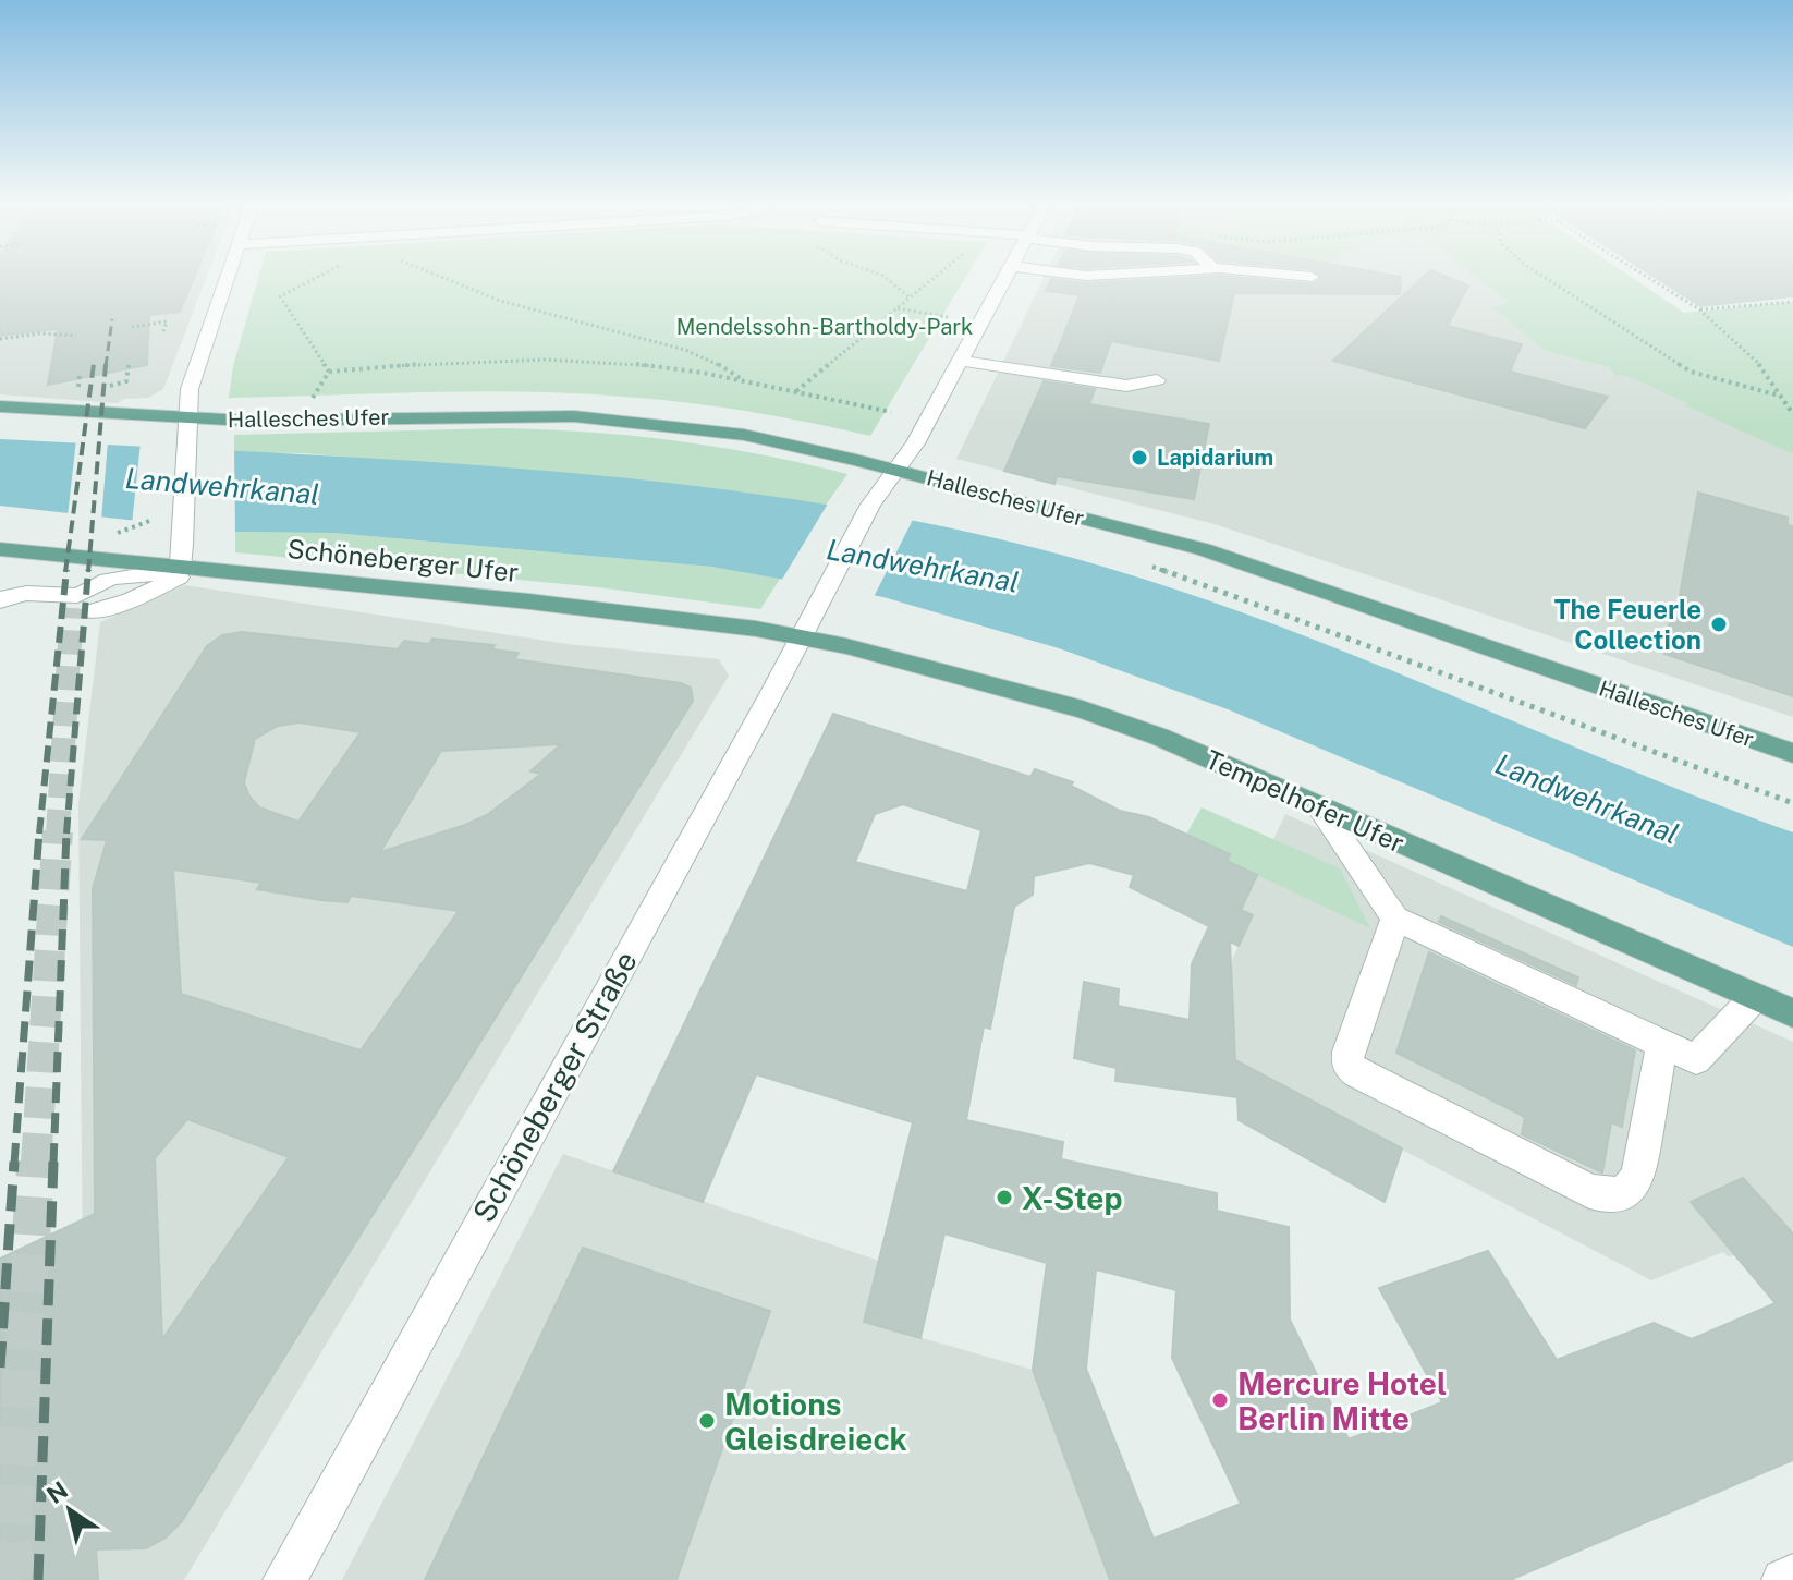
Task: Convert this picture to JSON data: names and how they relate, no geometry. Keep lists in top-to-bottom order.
{
  "streets": {
    "main road": ["Hallesches Ufer", "Schöneberger Ufer", "Tempelhofer Ufer"],
    "street": ["Schöneberger Straße"]
  },
  "crossings": [
    ["Hallesches Ufer", "Schöneberger Straße"],
    ["Schöneberger Ufer", "Tempelhofer Ufer"],
    ["Schöneberger Ufer", "Schöneberger Straße"],
    ["Tempelhofer Ufer", "Schöneberger Straße"]
  ],
  "water": ["Landwehrkanal"],
  "parks": ["Mendelssohn-Bartholdy-Park"],
  "places": [
    "Lapidarium",
    "The Feuerle Collection",
    "X-Step",
    "Mercure Hotel Berlin Mitte",
    "Motions Gleisdreieck"
  ],
  "north": "top left"
}
